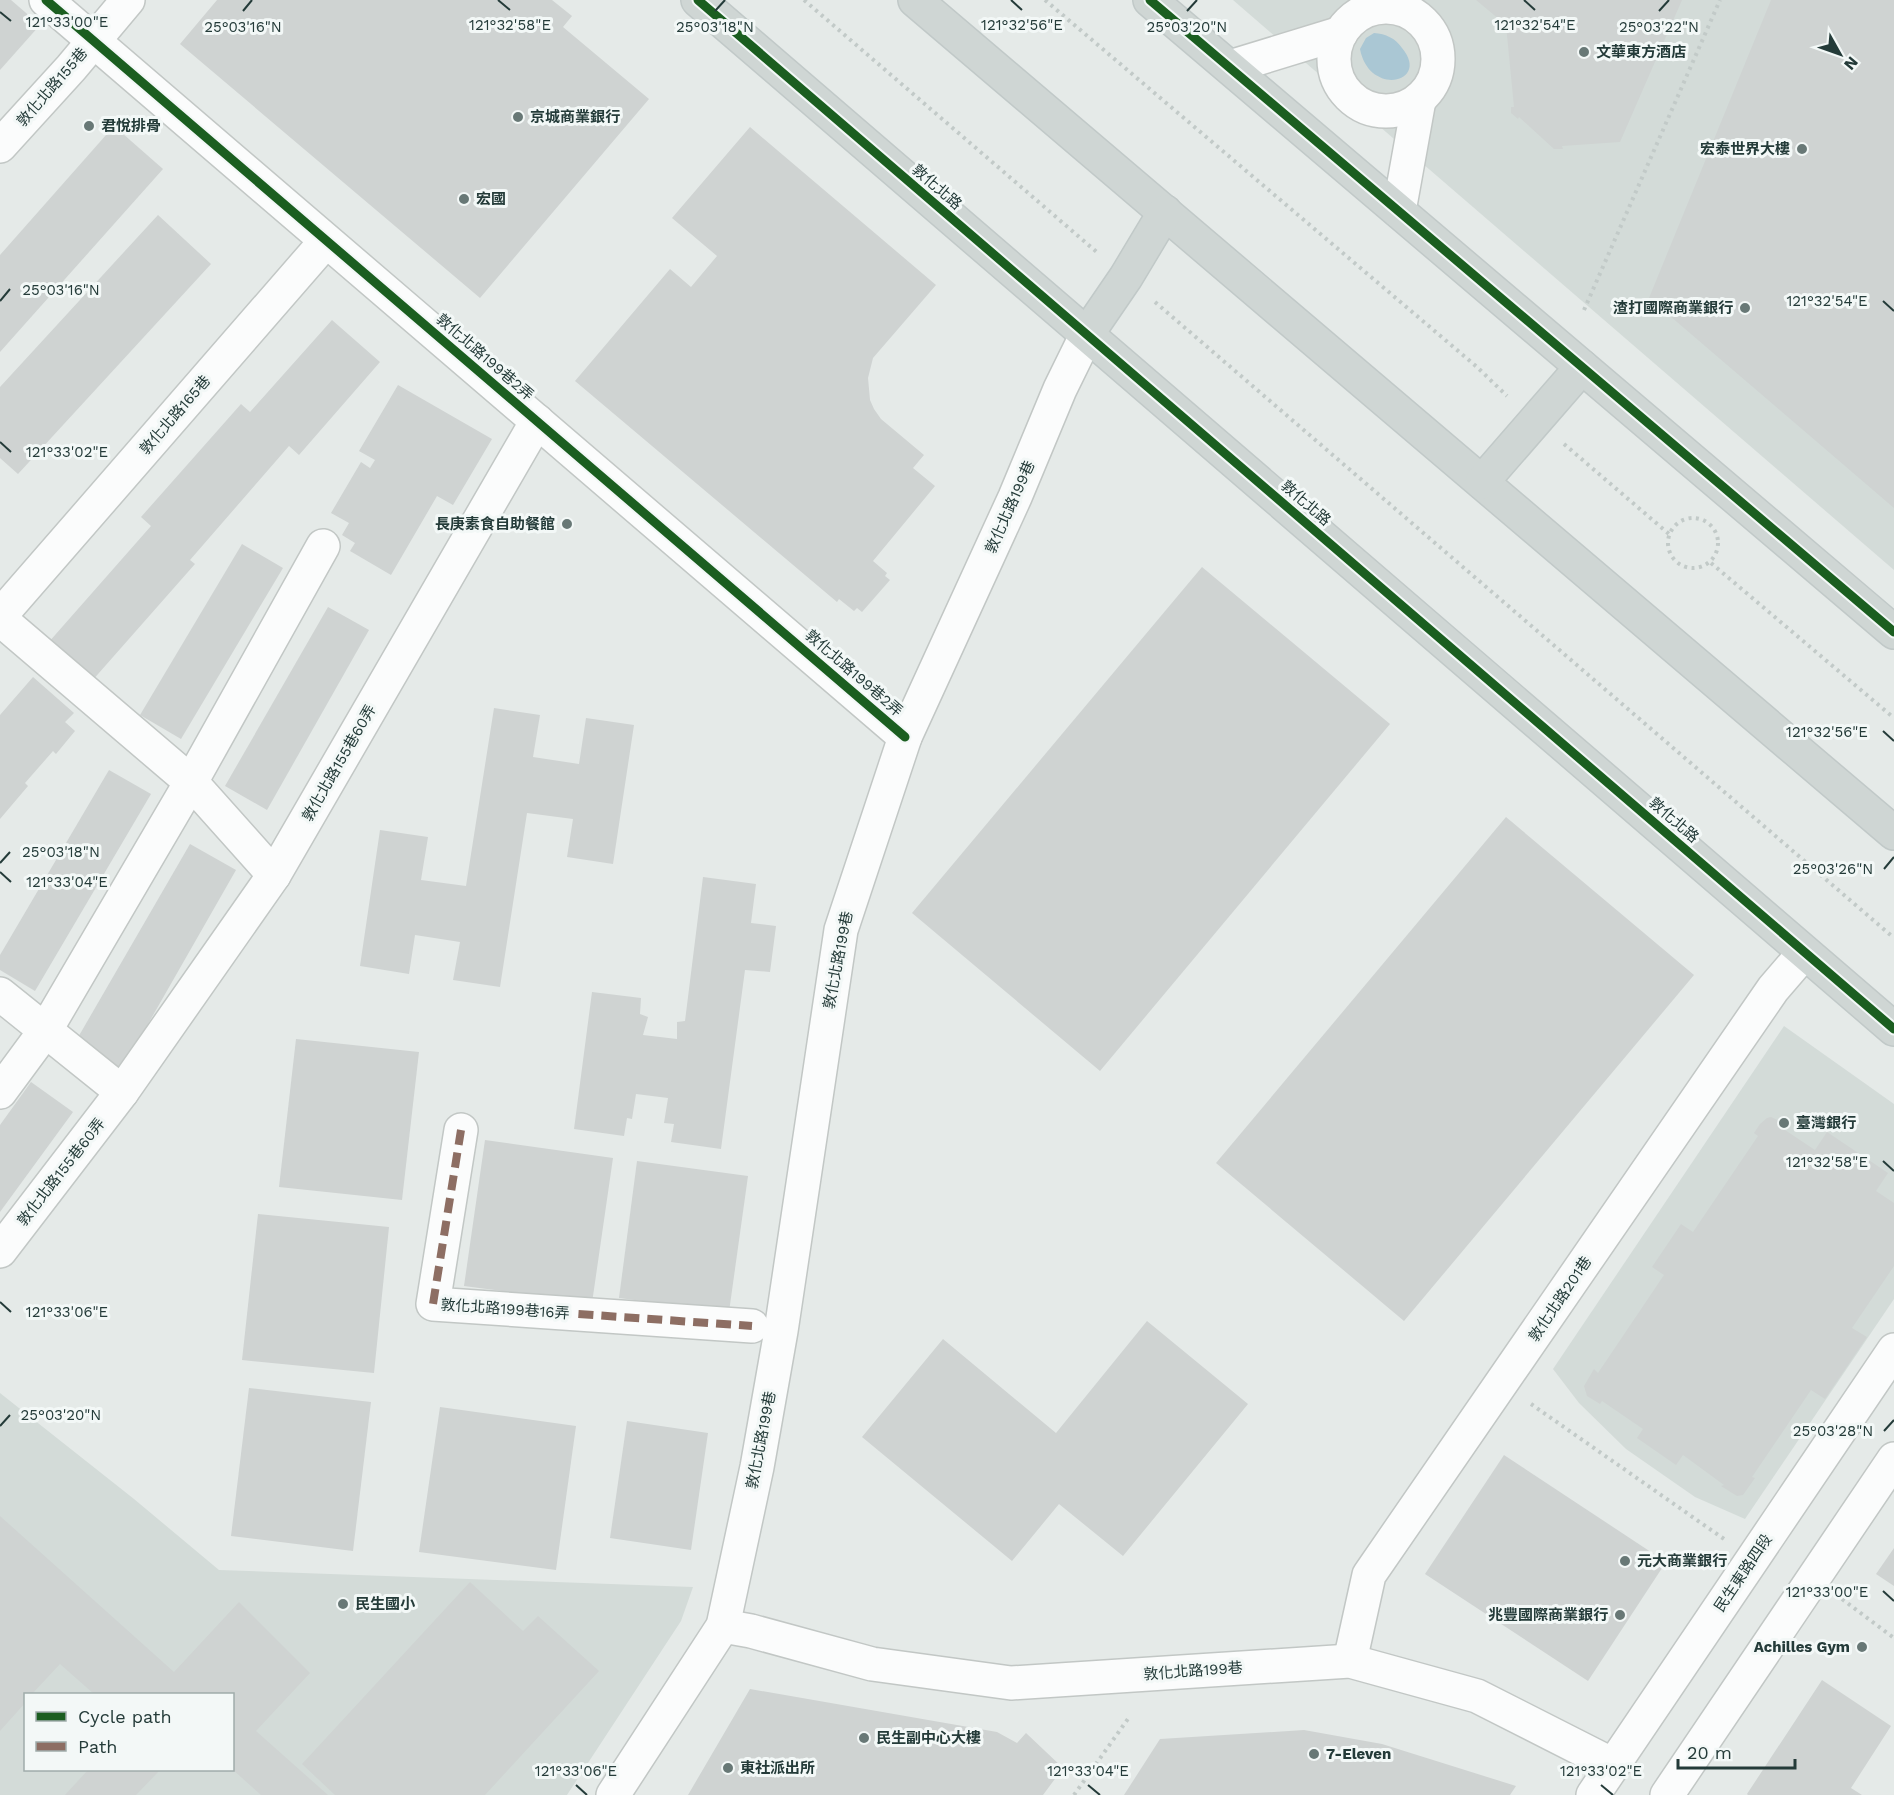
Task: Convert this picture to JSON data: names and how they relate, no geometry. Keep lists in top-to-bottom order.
{
  "streets": {
    "main road": ["敦化北路"],
    "street": [
      "敦化北路155巷",
      "敦化北路199巷2弄",
      "敦化北路165巷",
      "敦化北路199巷",
      "敦化北路155巷60弄",
      "敦化北路201巷",
      "敦化北路199巷16弄",
      "民生東路四段"
    ]
  },
  "crossings": [
    ["敦化北路155巷", "敦化北路199巷2弄"],
    ["敦化北路", "敦化北路199巷"],
    ["敦化北路", "敦化北路201巷"],
    ["敦化北路199巷2弄", "敦化北路165巷"],
    ["敦化北路199巷2弄", "敦化北路199巷"],
    ["敦化北路199巷2弄", "敦化北路155巷60弄"],
    ["敦化北路199巷", "敦化北路201巷"],
    ["敦化北路199巷", "民生東路四段"]
  ],
  "places": [
    "文華東方酒店",
    "京城商業銀行",
    "君悅排骨",
    "宏泰世界大樓",
    "宏國",
    "渣打國際商業銀行",
    "長庚素食自助餐館",
    "臺灣銀行",
    "元大商業銀行",
    "民生國小",
    "兆豐國際商業銀行",
    "Achilles Gym",
    "民生副中心大樓",
    "7-Eleven",
    "東社派出所"
  ],
  "legend": ["Cycle path", "Path"],
  "scale_bar": "20 m",
  "north": "bottom right",
  "coordinates": [
    "121°33'00\"E",
    "121°32'58\"E",
    "121°32'56\"E",
    "121°32'54\"E",
    "25°03'16\"N",
    "25°03'18\"N",
    "25°03'20\"N",
    "25°03'22\"N",
    "121°33'02\"E",
    "25°03'26\"N",
    "121°33'04\"E",
    "121°33'06\"E",
    "25°03'28\"N"
  ]
}
